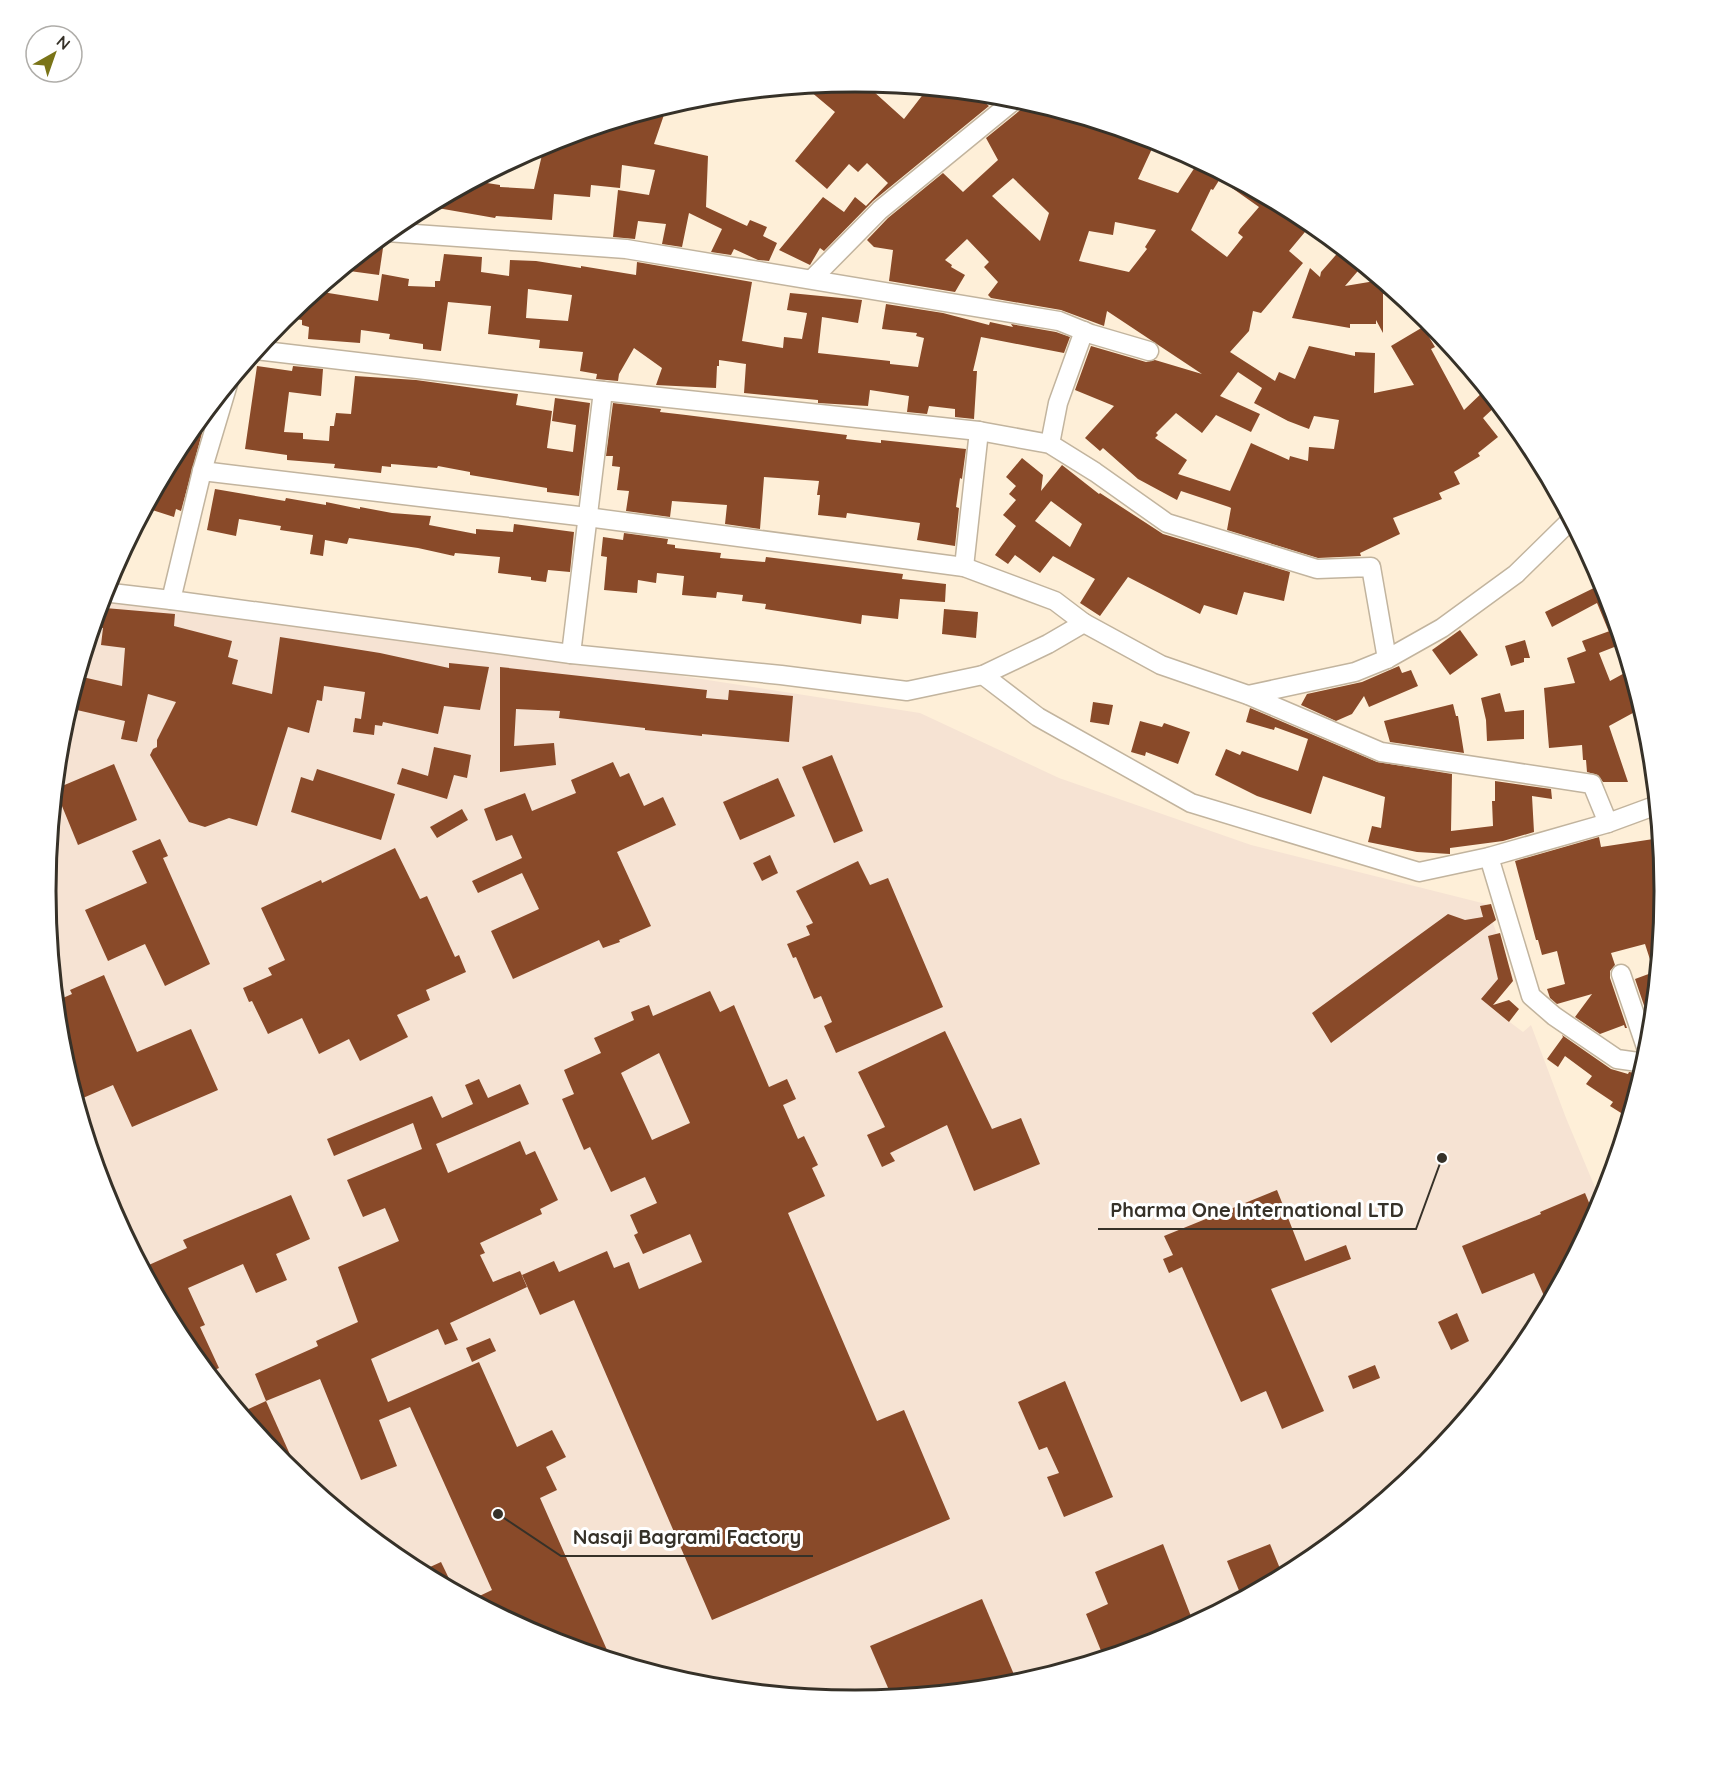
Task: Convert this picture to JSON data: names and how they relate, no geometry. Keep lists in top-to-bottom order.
{
  "places": ["Pharma One International LTD", "Nasaji Bagrami Factory"],
  "north": "top right"
}
